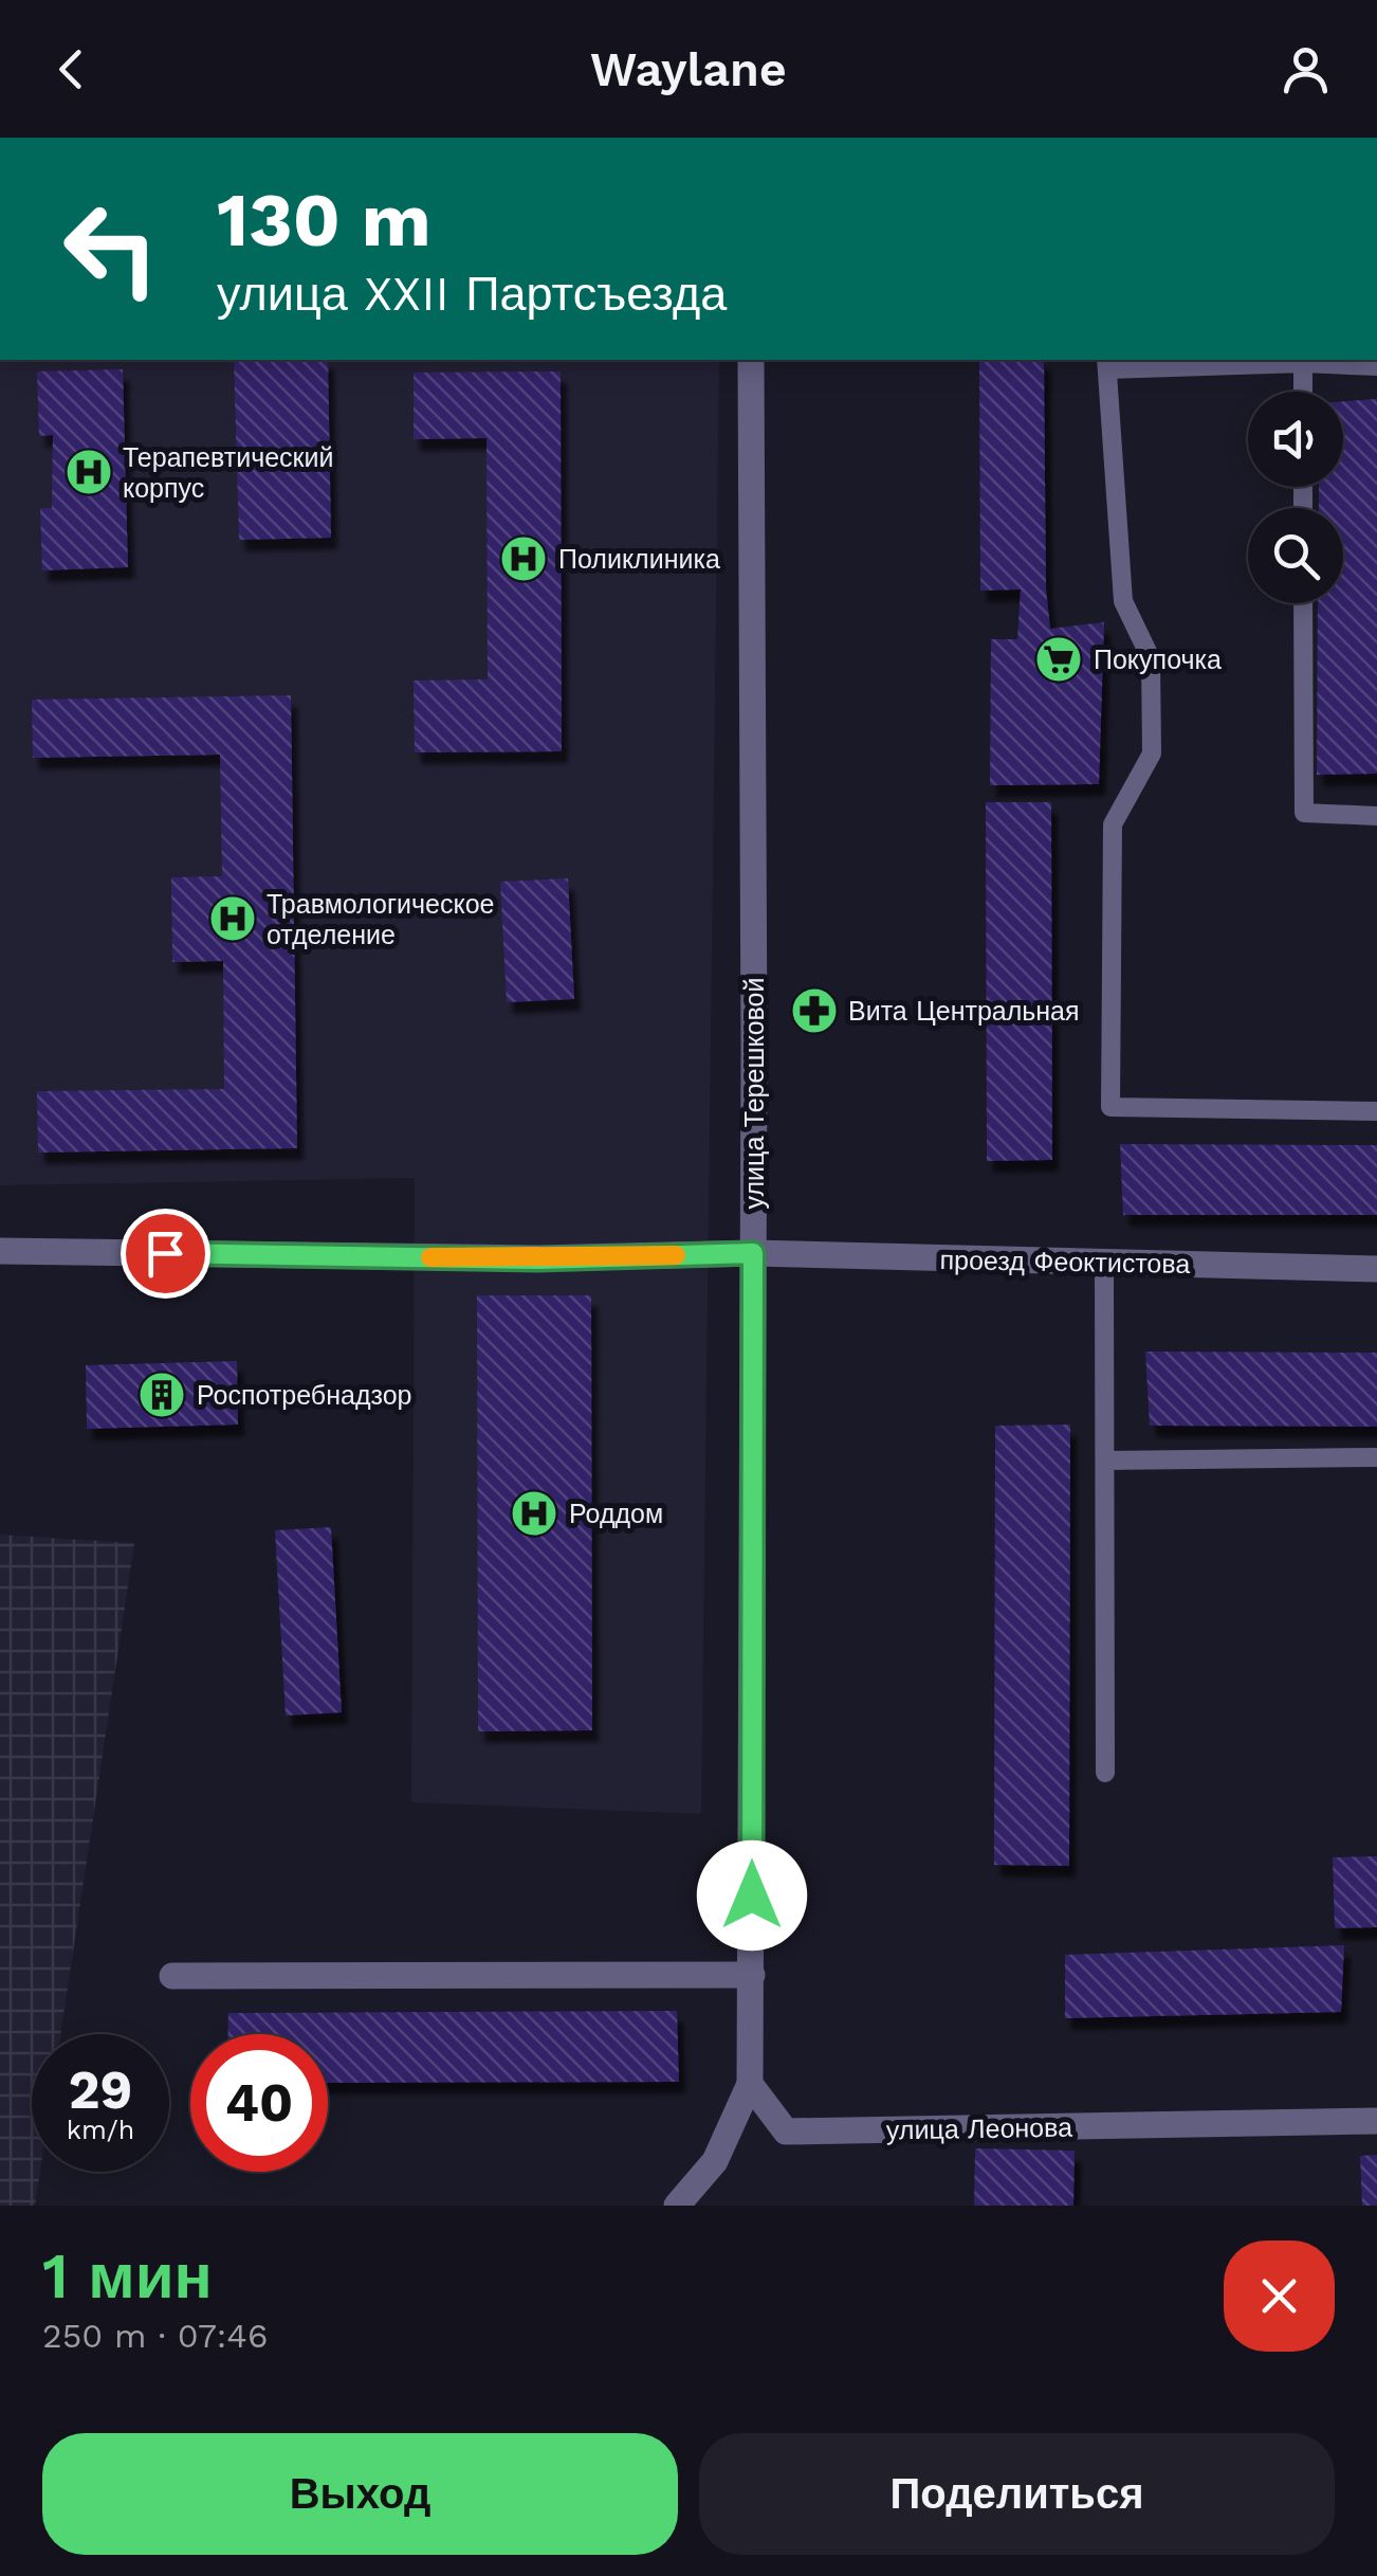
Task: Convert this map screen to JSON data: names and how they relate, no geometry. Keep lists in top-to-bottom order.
{
  "streets": {
    "street": ["улица Терешковой", "проезд Феоктистова", "улица Леонова"]
  },
  "crossings": [
    ["улица Терешковой", "проезд Феоктистова"],
    ["улица Терешковой", "улица Леонова"]
  ],
  "places": {
    "hospital": [
      "Терапевтический корпус",
      "Поликлиника",
      "Травмологическое отделение",
      "Роддом"
    ],
    "supermarket": ["Покупочка"],
    "pharmacy": ["Вита Центральная"],
    "building": ["Роспотребнадзор"]
  },
  "page": {
    "header": "Waylane",
    "turn": ["130 m", "улица XXII Партсъезда"],
    "speed": "29 km/h",
    "limit": "40",
    "heading": ["1 мин", "250 m · 07:46"],
    "buttons": ["Выход", "Поделиться"]
  }
}
